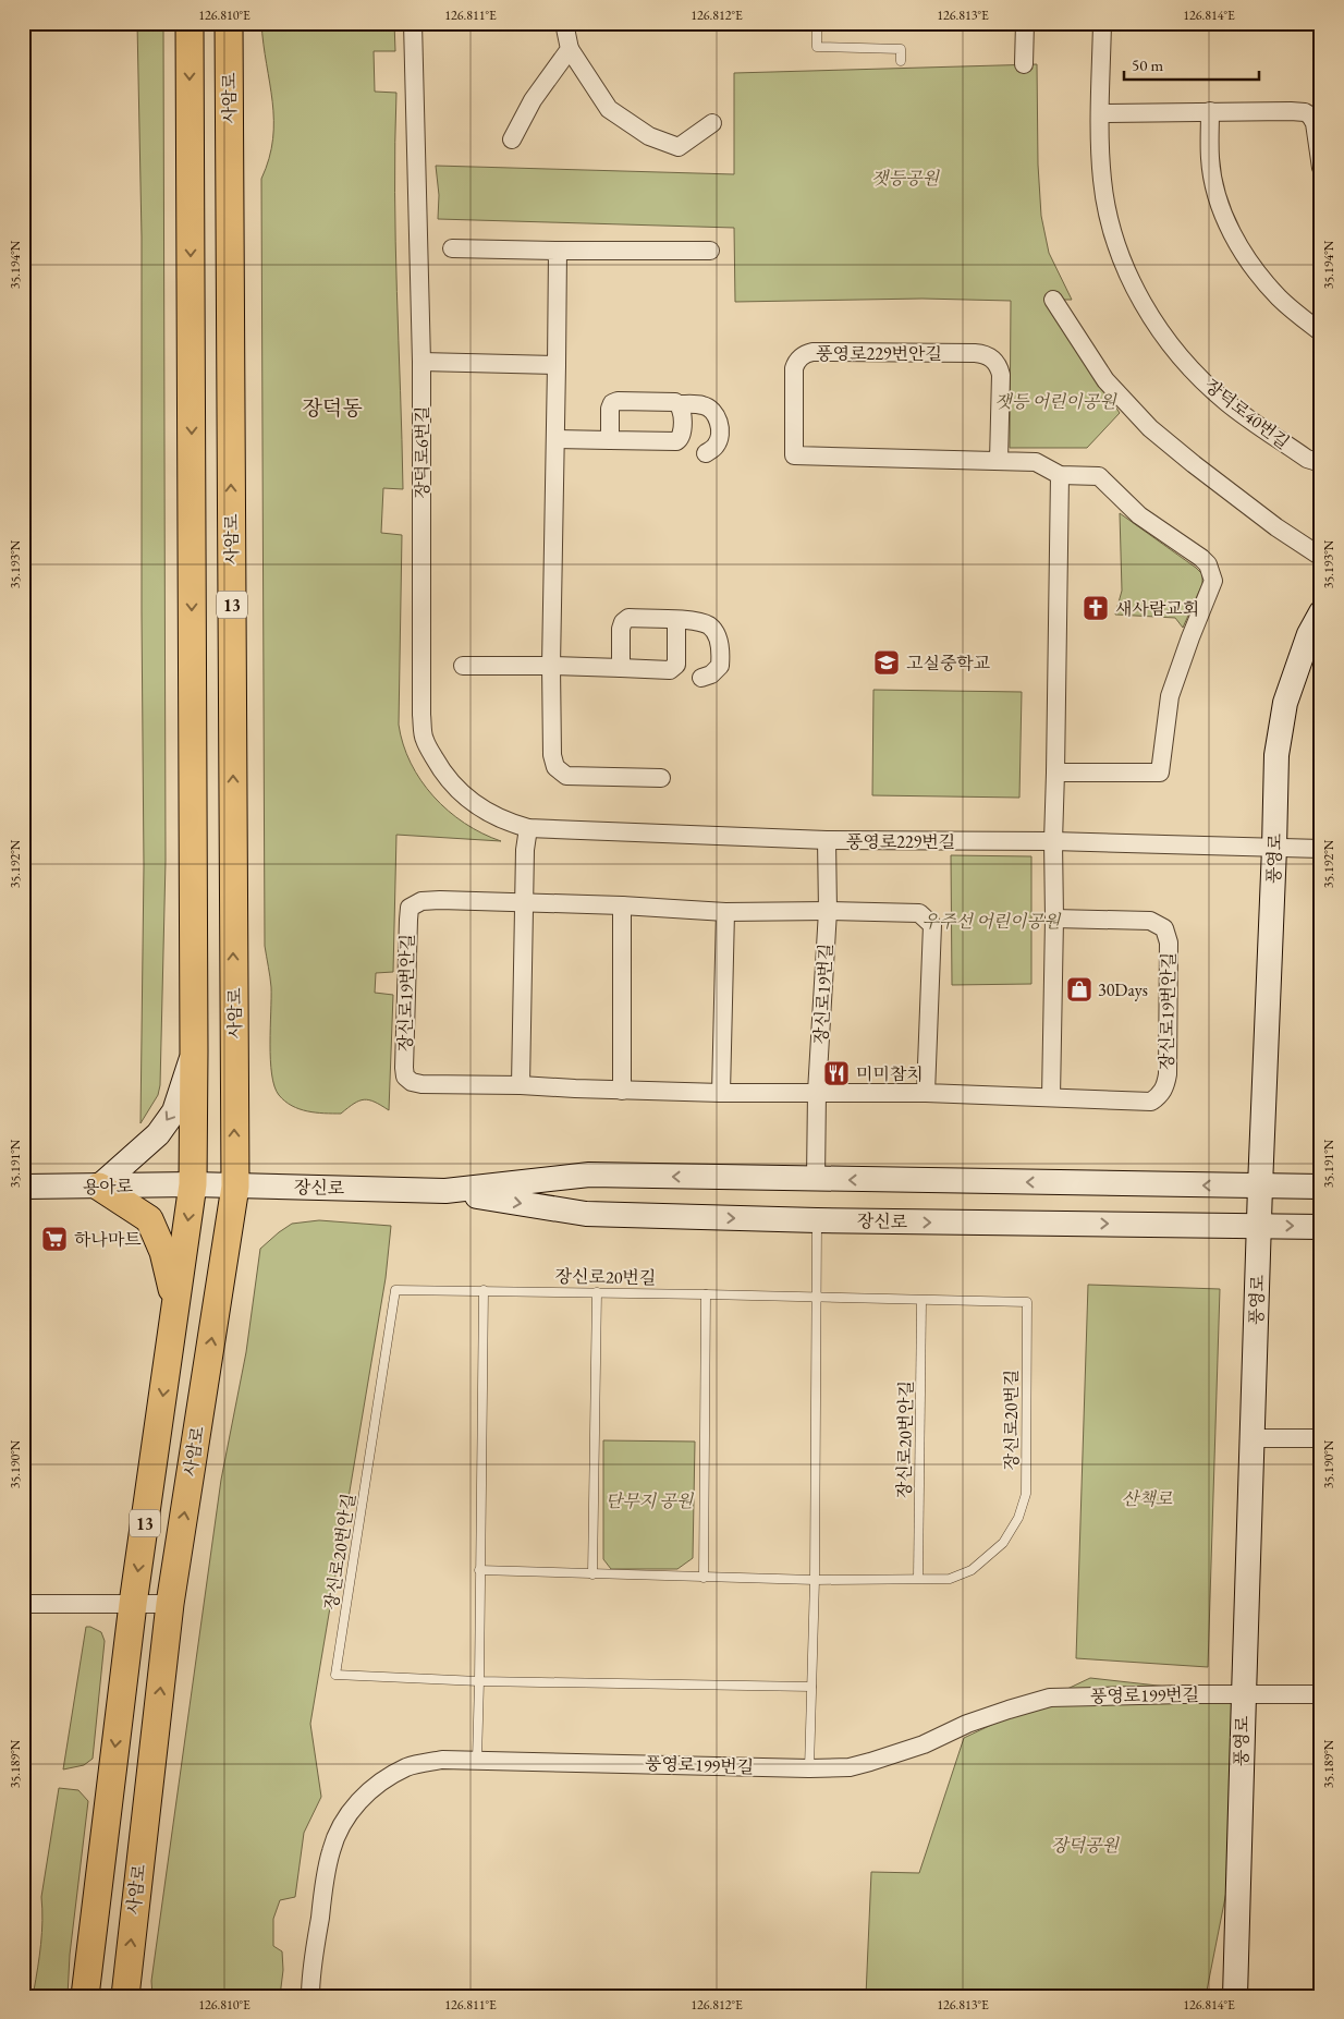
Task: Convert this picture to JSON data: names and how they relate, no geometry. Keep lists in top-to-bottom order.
{
  "streets": {
    "main road": [
      "사암로",
      "13",
      "풍영로",
      "용아로",
      "장신로"
    ],
    "street": [
      "풍영로229번안길",
      "장덕로40번길",
      "장덕로6번길",
      "풍영로229번길",
      "장신로19번안길",
      "장신로19번길",
      "풍영로199번길"
    ],
    "lane": ["장신로20번길", "장신로20번안길"]
  },
  "crossings": [
    ["사암로", "장신로"],
    ["장덕로6번길", "풍영로229번길"],
    ["13", "용아로"],
    ["13", "장신로"],
    ["풍영로229번길", "풍영로"],
    ["풍영로229번길", "장신로19번길"],
    ["풍영로", "장신로"],
    ["풍영로", "풍영로199번길"],
    ["장신로19번안길", "장신로19번길"],
    ["장신로19번길", "장신로"],
    ["용아로", "장신로"],
    ["장신로20번길", "장신로20번안길"]
  ],
  "districts": ["장덕동"],
  "parks": [
    "잿등공원",
    "잿등 어린이공원",
    "우주선 어린이공원",
    "산책로",
    "단무지 공원",
    "장덕공원"
  ],
  "places": {
    "church": ["새사람교회"],
    "school or university": ["고실중학교"],
    "shop": ["30Days"],
    "restaurant": ["미미참치"],
    "supermarket": ["하나마트"]
  },
  "scale_bar": "50 m",
  "coordinates": [
    "126.810°E",
    "126.811°E",
    "126.812°E",
    "126.813°E",
    "126.814°E",
    "35.194°N",
    "35.193°N",
    "35.192°N",
    "35.191°N",
    "35.190°N",
    "35.189°N"
  ]
}
